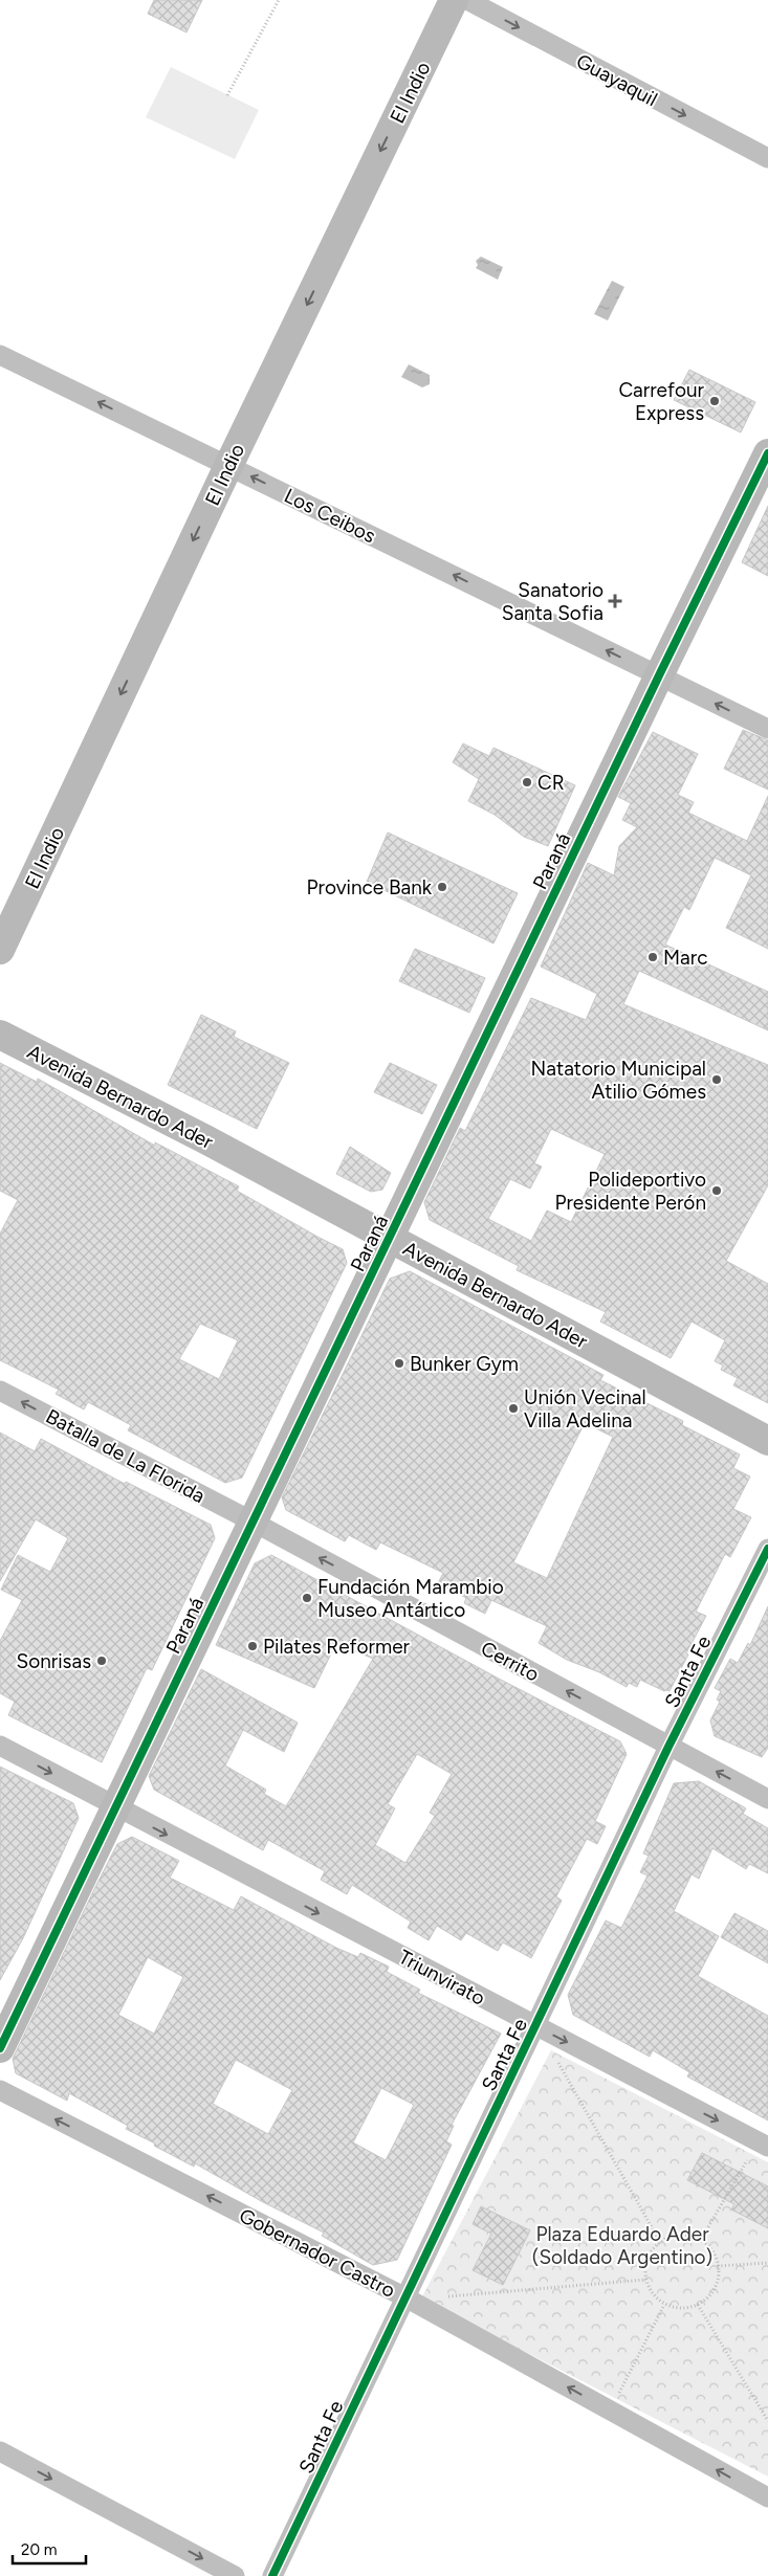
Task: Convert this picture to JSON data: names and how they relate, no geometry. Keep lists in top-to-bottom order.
{
  "streets": {
    "street": [
      "Guayaquil",
      "El Indio",
      "Los Ceibos",
      "Paraná",
      "Avenida Bernardo Ader",
      "Batalla de La Florida",
      "Cerrito",
      "Santa Fe",
      "Triunvirato",
      "Gobernador Castro"
    ]
  },
  "crossings": [
    ["El Indio", "Los Ceibos"],
    ["Los Ceibos", "Paraná"],
    ["Paraná", "Avenida Bernardo Ader"],
    ["Paraná", "Batalla de La Florida"],
    ["Paraná", "Cerrito"],
    ["Paraná", "Triunvirato"],
    ["Batalla de La Florida", "Cerrito"],
    ["Cerrito", "Santa Fe"],
    ["Santa Fe", "Triunvirato"],
    ["Santa Fe", "Gobernador Castro"]
  ],
  "one_way": [
    "Guayaquil",
    "El Indio",
    "Los Ceibos",
    "Batalla de La Florida",
    "Cerrito",
    "Triunvirato",
    "Gobernador Castro"
  ],
  "parks": ["Plaza Eduardo Ader (Soldado Argentino)"],
  "places": {
    "other": [
      "Carrefour Express",
      "CR",
      "Province Bank",
      "Marc",
      "Natatorio Municipal Atilio Gómes",
      "Polideportivo Presidente Perón",
      "Bunker Gym",
      "Unión Vecinal Villa Adelina",
      "Fundación Marambio Museo Antártico",
      "Pilates Reformer",
      "Sonrisas"
    ],
    "health": ["Sanatorio Santa Sofia"]
  },
  "scale_bar": "20 m"
}
